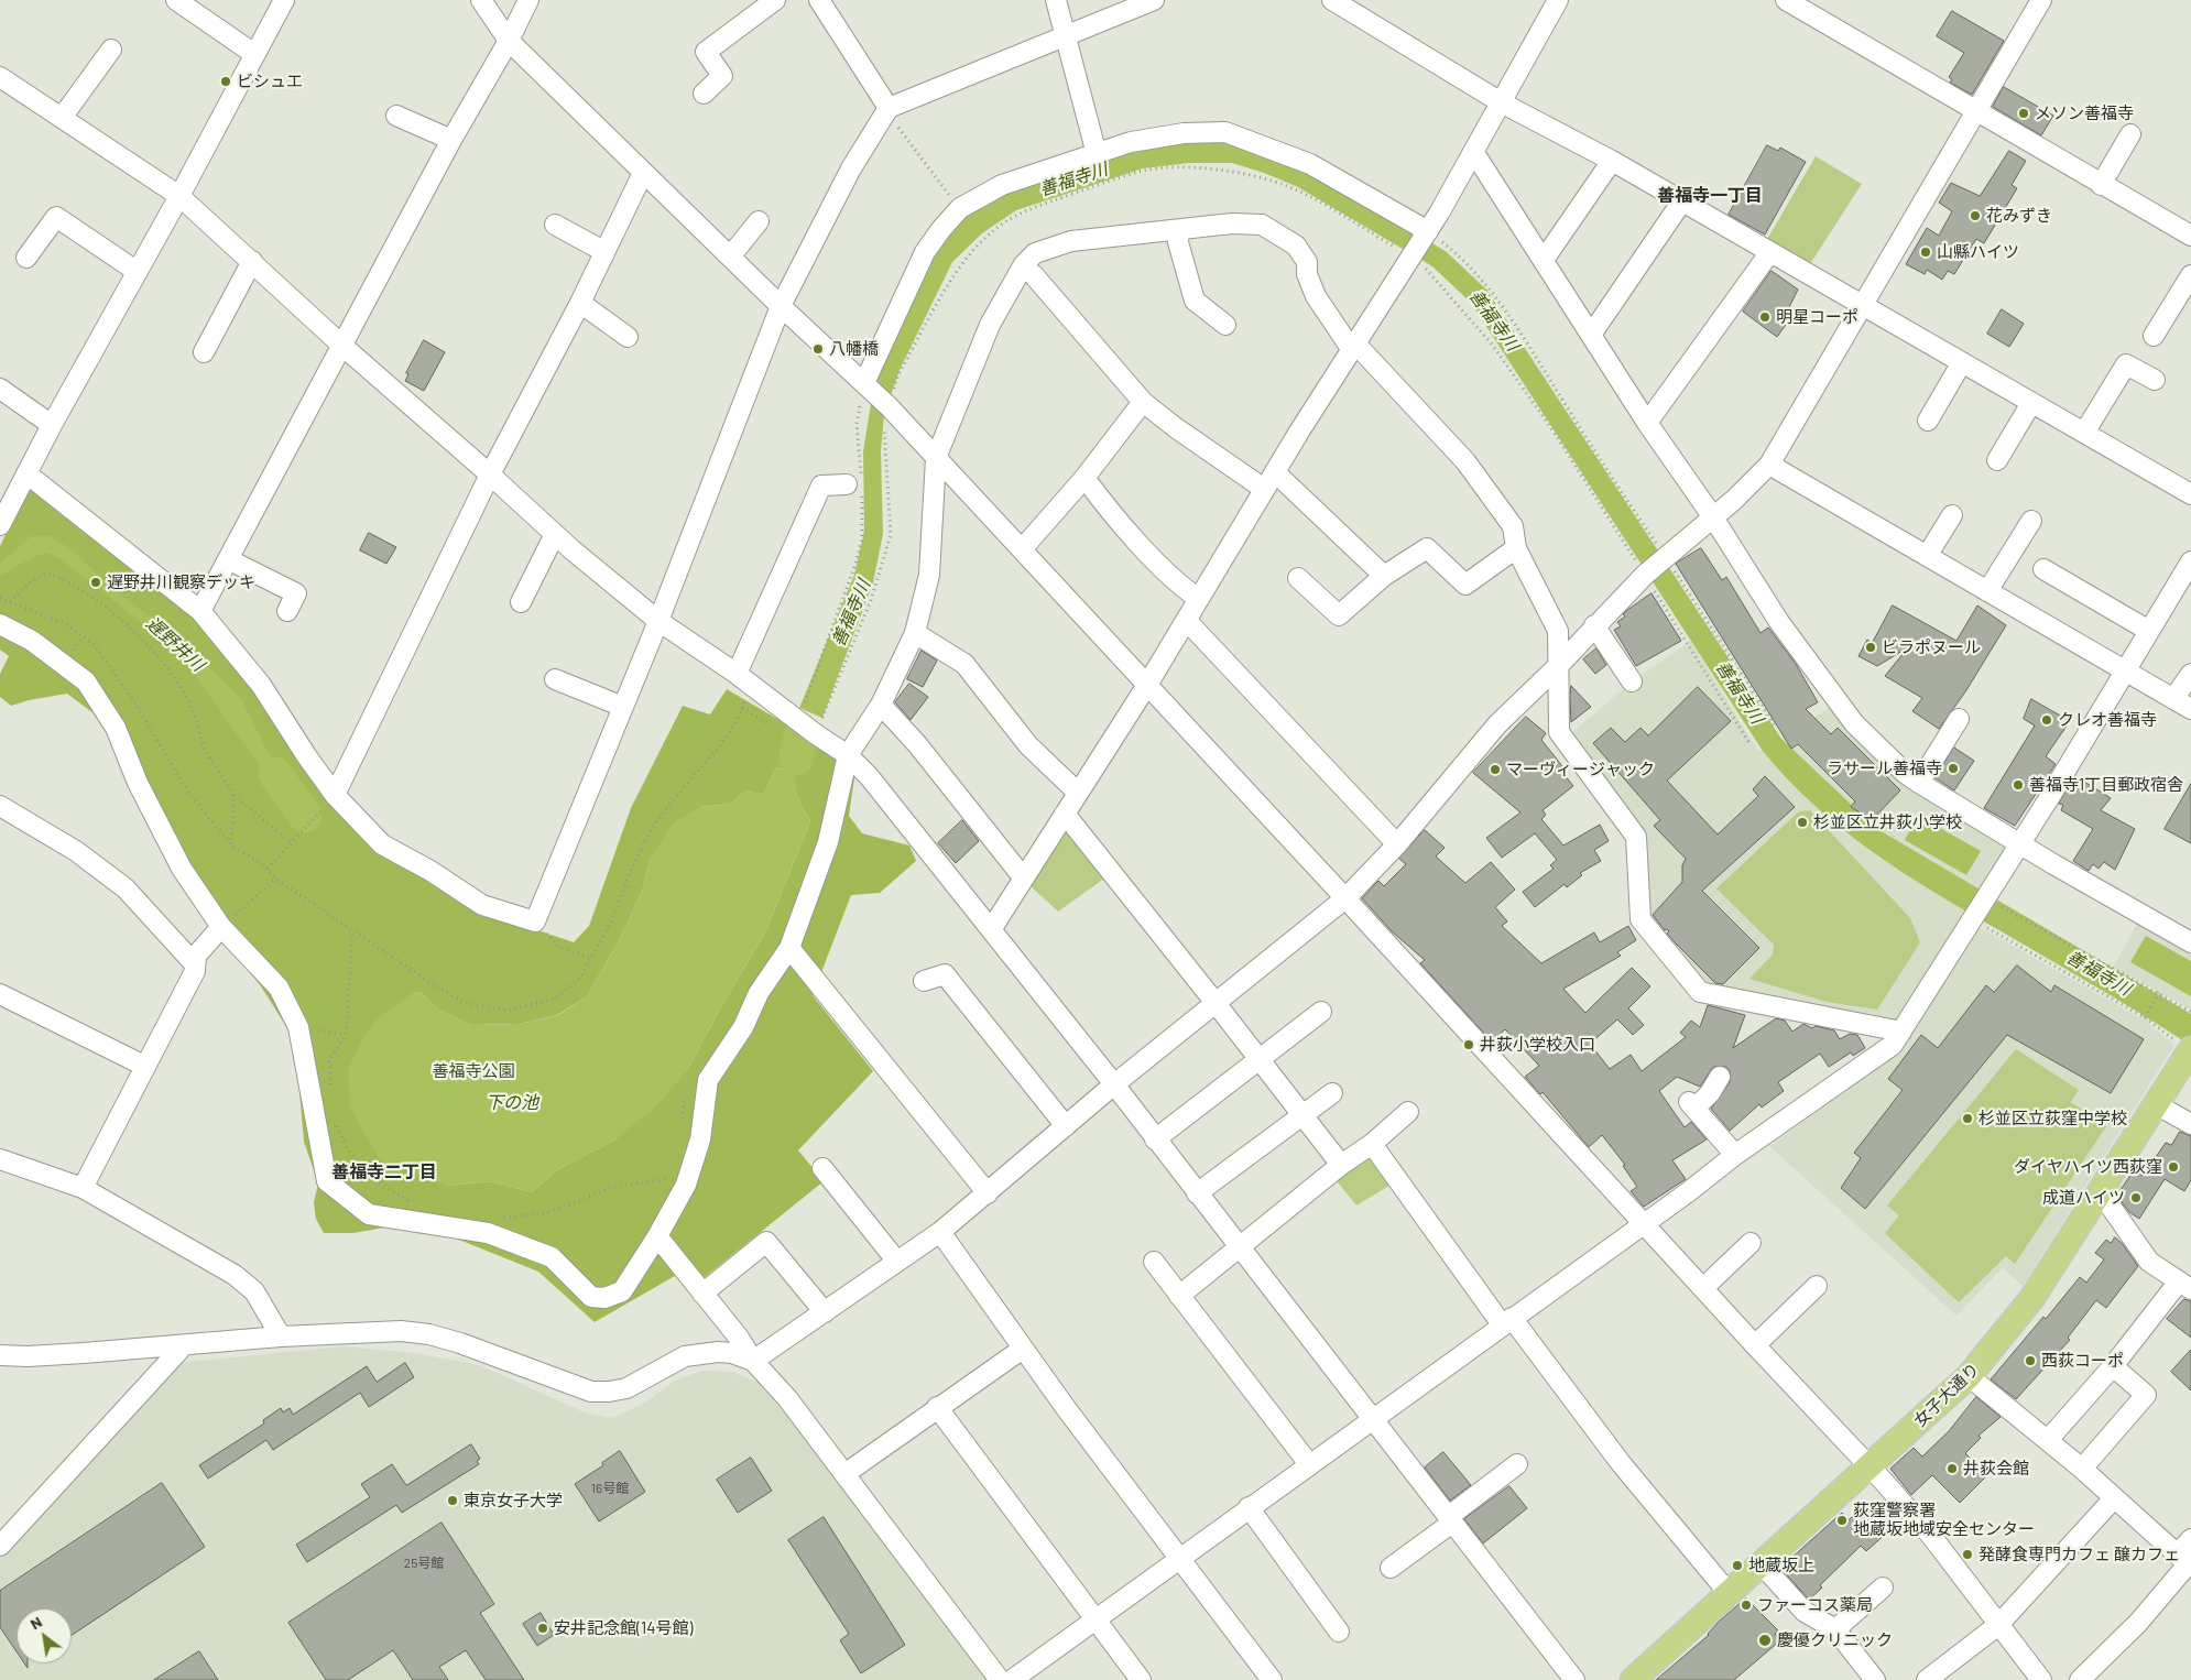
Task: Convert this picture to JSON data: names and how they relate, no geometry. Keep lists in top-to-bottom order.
{
  "streets": {
    "main road": ["女子大通り"]
  },
  "districts": ["善福寺一丁目", "善福寺二丁目"],
  "water": ["善福寺川", "遅野井川", "下の池"],
  "parks": ["善福寺公園"],
  "places": [
    "ビシュエ",
    "メソン善福寺",
    "花みずき",
    "山縣ハイツ",
    "明星コーポ",
    "八幡橋",
    "遅野井川観察デッキ",
    "ビラポヌール",
    "クレオ善福寺",
    "ラサール善福寺",
    "マーヴィージャック",
    "善福寺1丁目郵政宿舎",
    "杉並区立井荻小学校",
    "井荻小学校入口",
    "杉並区立荻窪中学校",
    "ダイヤハイツ西荻窪",
    "成道ハイツ",
    "西荻コーポ",
    "井荻会館",
    "東京女子大学",
    "荻窪警察署 地蔵坂地域安全センター",
    "発酵食専門カフェ 醸カフェ",
    "地蔵坂上",
    "ファーコス薬局",
    "安井記念館(14号館)",
    "慶優クリニック"
  ],
  "house_numbers": ["16号館", "25号館"],
  "north": "top left"
}
